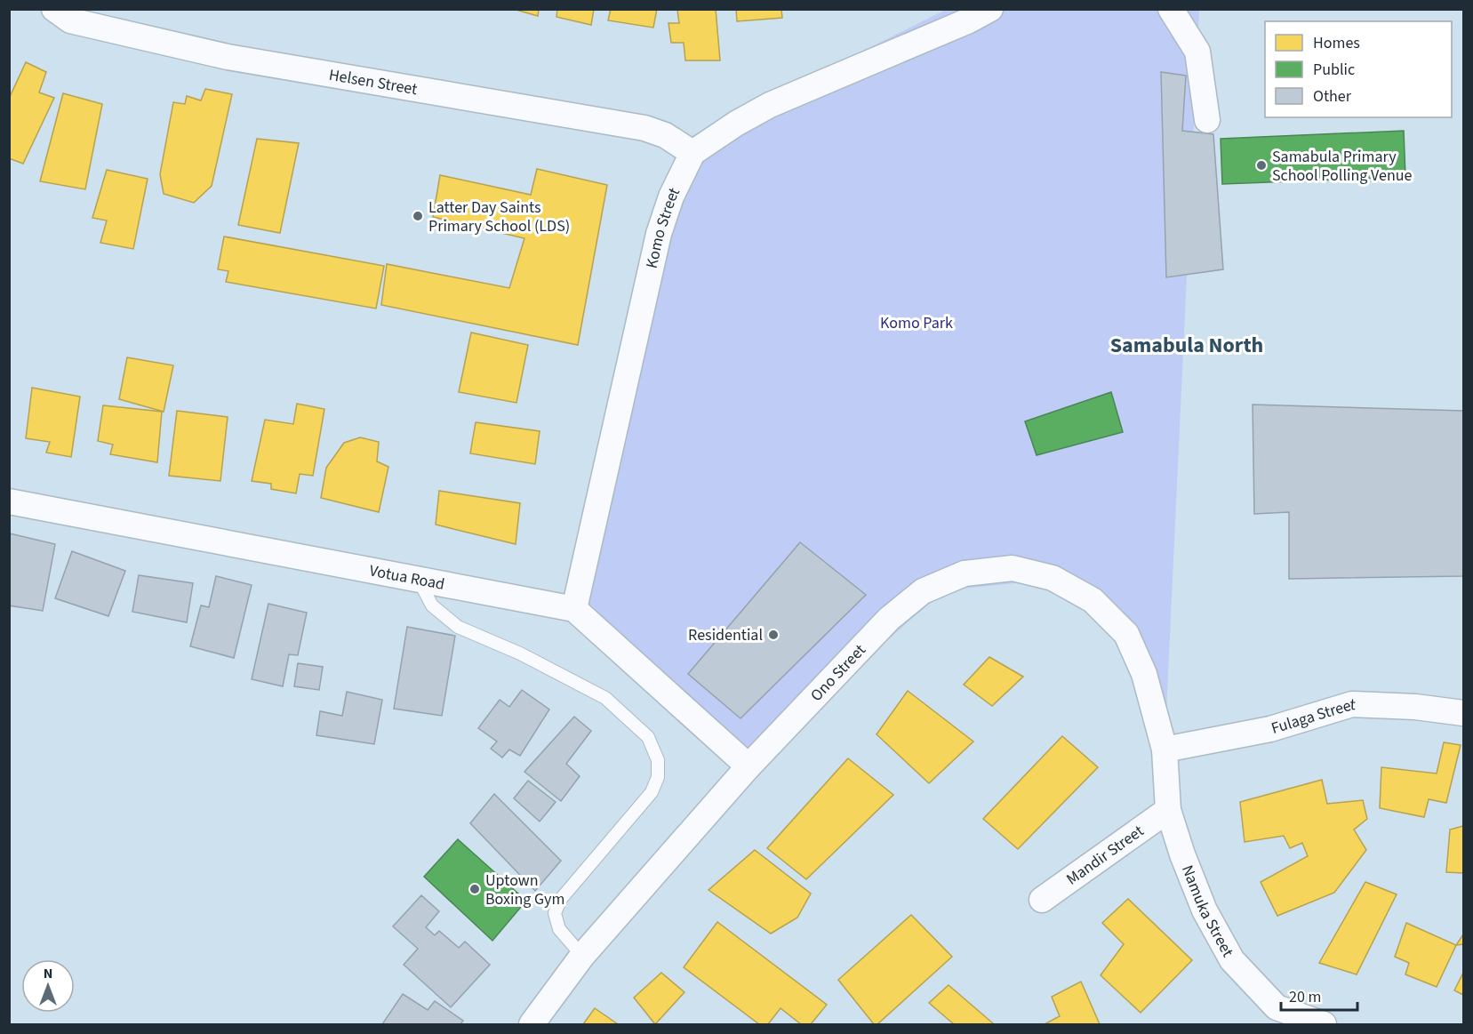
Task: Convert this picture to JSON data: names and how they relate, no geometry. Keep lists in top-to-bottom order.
{
  "streets": {
    "street": [
      "Helsen Street",
      "Komo Street",
      "Votua Road",
      "Ono Street",
      "Fulaga Street",
      "Mandir Street",
      "Namuka Street"
    ]
  },
  "crossings": [
    ["Helsen Street", "Komo Street"],
    ["Komo Street", "Votua Road"],
    ["Ono Street", "Fulaga Street"],
    ["Ono Street", "Namuka Street"],
    ["Fulaga Street", "Namuka Street"],
    ["Mandir Street", "Namuka Street"]
  ],
  "districts": ["Samabula North"],
  "parks": ["Komo Park"],
  "places": [
    "Samabula Primary School Polling Venue",
    "Latter Day Saints Primary School (LDS)",
    "Residential",
    "Uptown Boxing Gym"
  ],
  "legend": ["Homes", "Public", "Other"],
  "scale_bar": "20 m",
  "north": "top"
}
